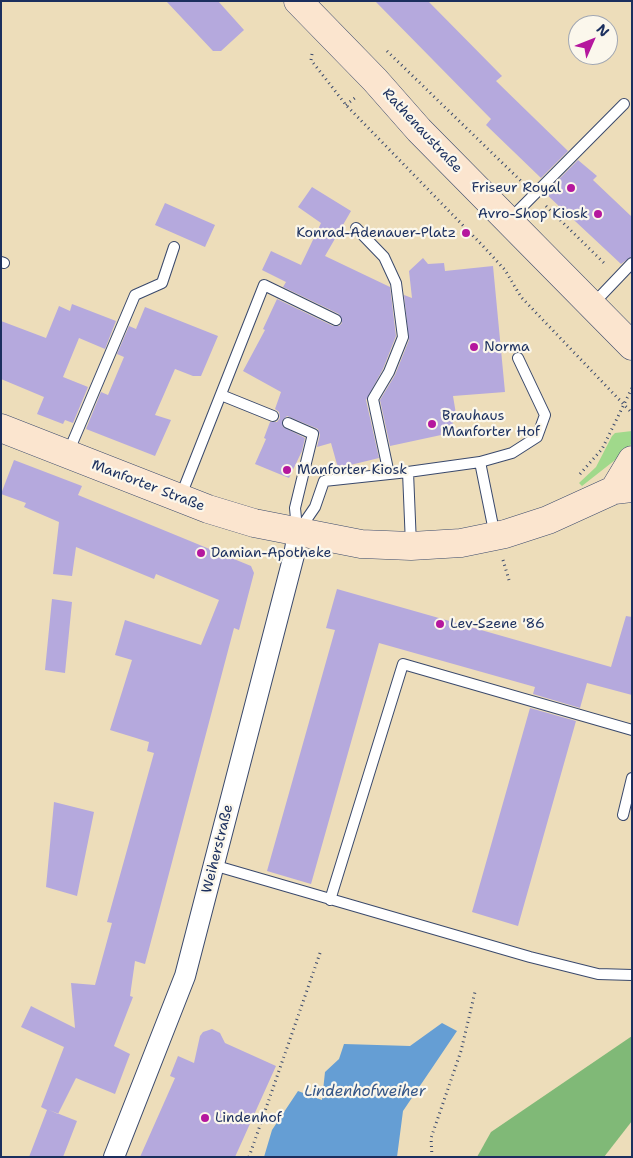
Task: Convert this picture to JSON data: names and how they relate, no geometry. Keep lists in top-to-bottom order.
{
  "streets": {
    "street": ["Rathenaustraße", "Manforter Straße", "Weiherstraße"]
  },
  "crossings": [
    ["Manforter Straße", "Weiherstraße"]
  ],
  "water": ["Lindenhofweiher"],
  "places": [
    "Friseur Royal",
    "Avro-Shop Kiosk",
    "Konrad-Adenauer-Platz",
    "Norma",
    "Brauhaus Manforter Hof",
    "Manforter Kiosk",
    "Damian-Apotheke",
    "Lev-Szene '86",
    "Lindenhof"
  ],
  "north": "top right"
}
